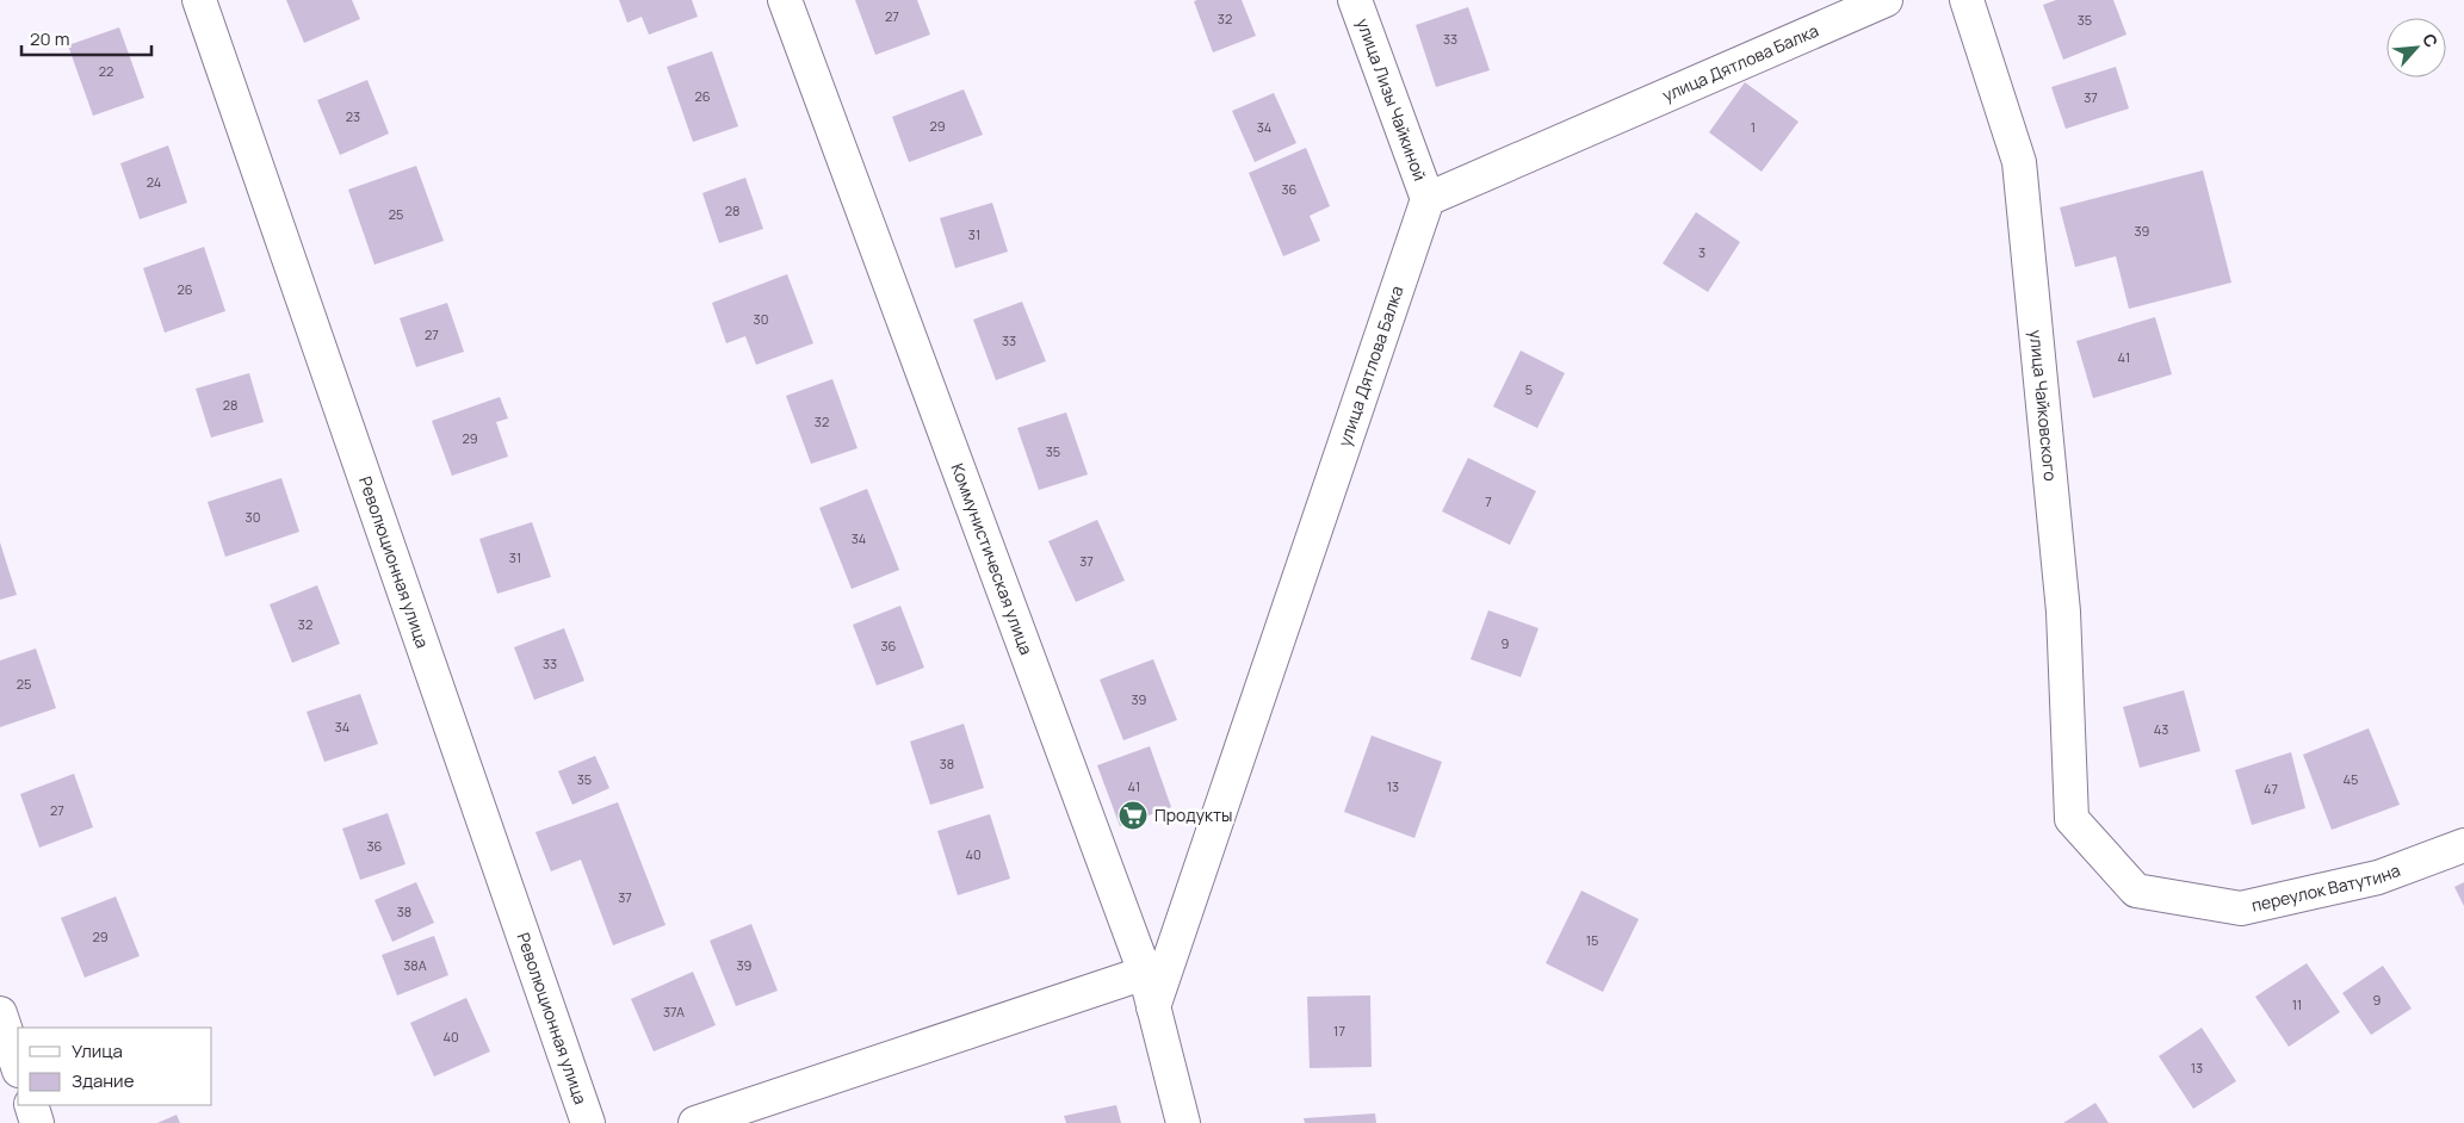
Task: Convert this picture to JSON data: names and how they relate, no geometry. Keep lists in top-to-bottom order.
{
  "streets": {
    "street": [
      "улица Дятлова Балка",
      "улица Лизы Чайкиной",
      "улица Чайковского",
      "Коммунистическая улица",
      "Революционная улица",
      "переулок Ватутина"
    ]
  },
  "crossings": [
    ["улица Дятлова Балка", "улица Лизы Чайкиной"],
    ["улица Дятлова Балка", "Коммунистическая улица"],
    ["улица Чайковского", "переулок Ватутина"]
  ],
  "places": {
    "supermarket": ["Продукты"]
  },
  "house_numbers": [
    "27",
    "32",
    "35",
    "33",
    "22",
    "26",
    "37",
    "23",
    "29",
    "34",
    "1",
    "24",
    "36",
    "28",
    "25",
    "39",
    "31",
    "3",
    "26",
    "30",
    "27",
    "33",
    "41",
    "5",
    "28",
    "32",
    "29",
    "35",
    "7",
    "30",
    "34",
    "31",
    "37",
    "32",
    "9",
    "36",
    "33",
    "25",
    "39",
    "34",
    "43",
    "38",
    "35",
    "45",
    "41",
    "13",
    "47",
    "27",
    "36",
    "40",
    "37",
    "38",
    "29",
    "15",
    "38А",
    "39",
    "9",
    "11",
    "37А",
    "17",
    "40",
    "13"
  ],
  "legend": ["Улица", "Здание"],
  "scale_bar": "20 m",
  "north": "top right"
}
